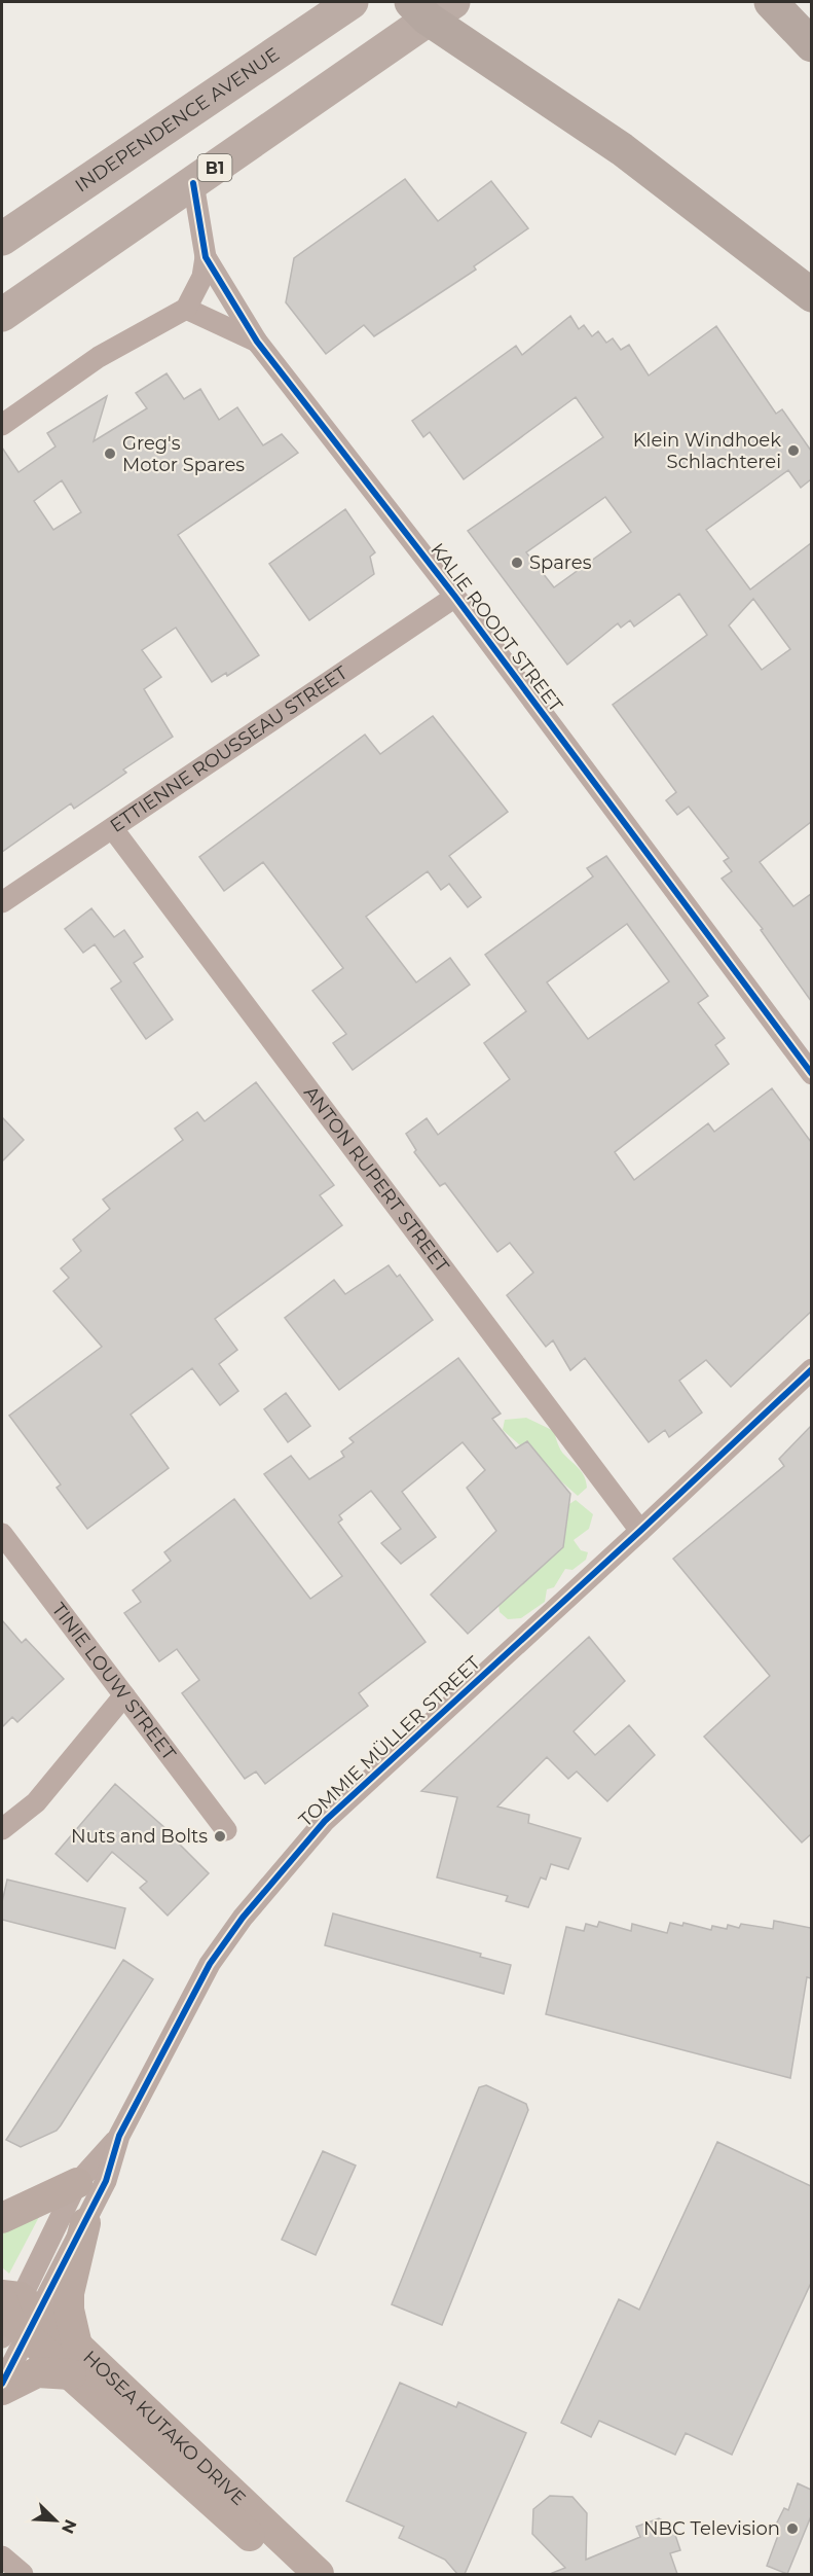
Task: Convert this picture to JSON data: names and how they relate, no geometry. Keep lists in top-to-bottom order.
{
  "streets": {
    "main road": ["INDEPENDENCE AVENUE", "B1", "HOSEA KUTAKO DRIVE"],
    "street": [
      "KALIE ROODT STREET",
      "ETTIENNE ROUSSEAU STREET",
      "ANTON RUPERT STREET",
      "TINIE LOUW STREET",
      "TOMMIE MÜLLER STREET"
    ]
  },
  "crossings": [
    ["B1", "KALIE ROODT STREET"],
    ["KALIE ROODT STREET", "ETTIENNE ROUSSEAU STREET"],
    ["ETTIENNE ROUSSEAU STREET", "ANTON RUPERT STREET"],
    ["ANTON RUPERT STREET", "TOMMIE MÜLLER STREET"],
    ["TOMMIE MÜLLER STREET", "HOSEA KUTAKO DRIVE"]
  ],
  "places": [
    "Klein Windhoek Schlachterei",
    "Greg's Motor Spares",
    "Spares",
    "Nuts and Bolts",
    "NBC Television"
  ],
  "north": "bottom right"
}
